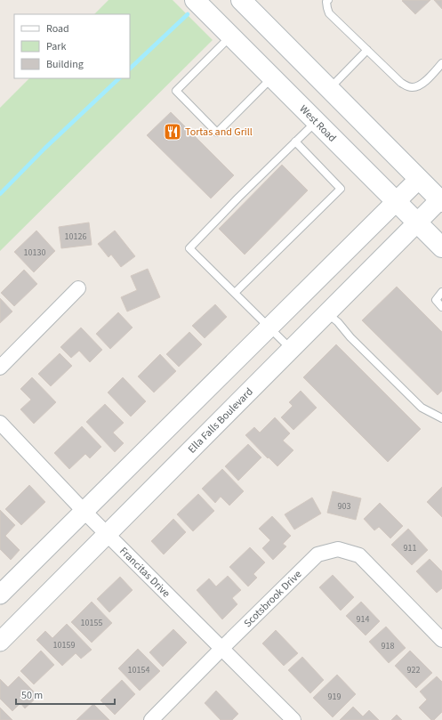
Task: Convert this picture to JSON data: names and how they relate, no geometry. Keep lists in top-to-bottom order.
{
  "streets": {
    "main road": ["West Road"],
    "street": ["Ella Falls Boulevard", "Francitas Drive", "Scotsbrook Drive"]
  },
  "crossings": [
    ["West Road", "Ella Falls Boulevard"],
    ["Ella Falls Boulevard", "Francitas Drive"],
    ["Francitas Drive", "Scotsbrook Drive"]
  ],
  "places": {
    "restaurant": ["Tortas and Grill"]
  },
  "house_numbers": [
    "10126",
    "10130",
    "903",
    "911",
    "914",
    "10155",
    "10159",
    "918",
    "10154",
    "922",
    "919"
  ],
  "legend": ["Road", "Park", "Building"],
  "scale_bar": "50 m"
}
